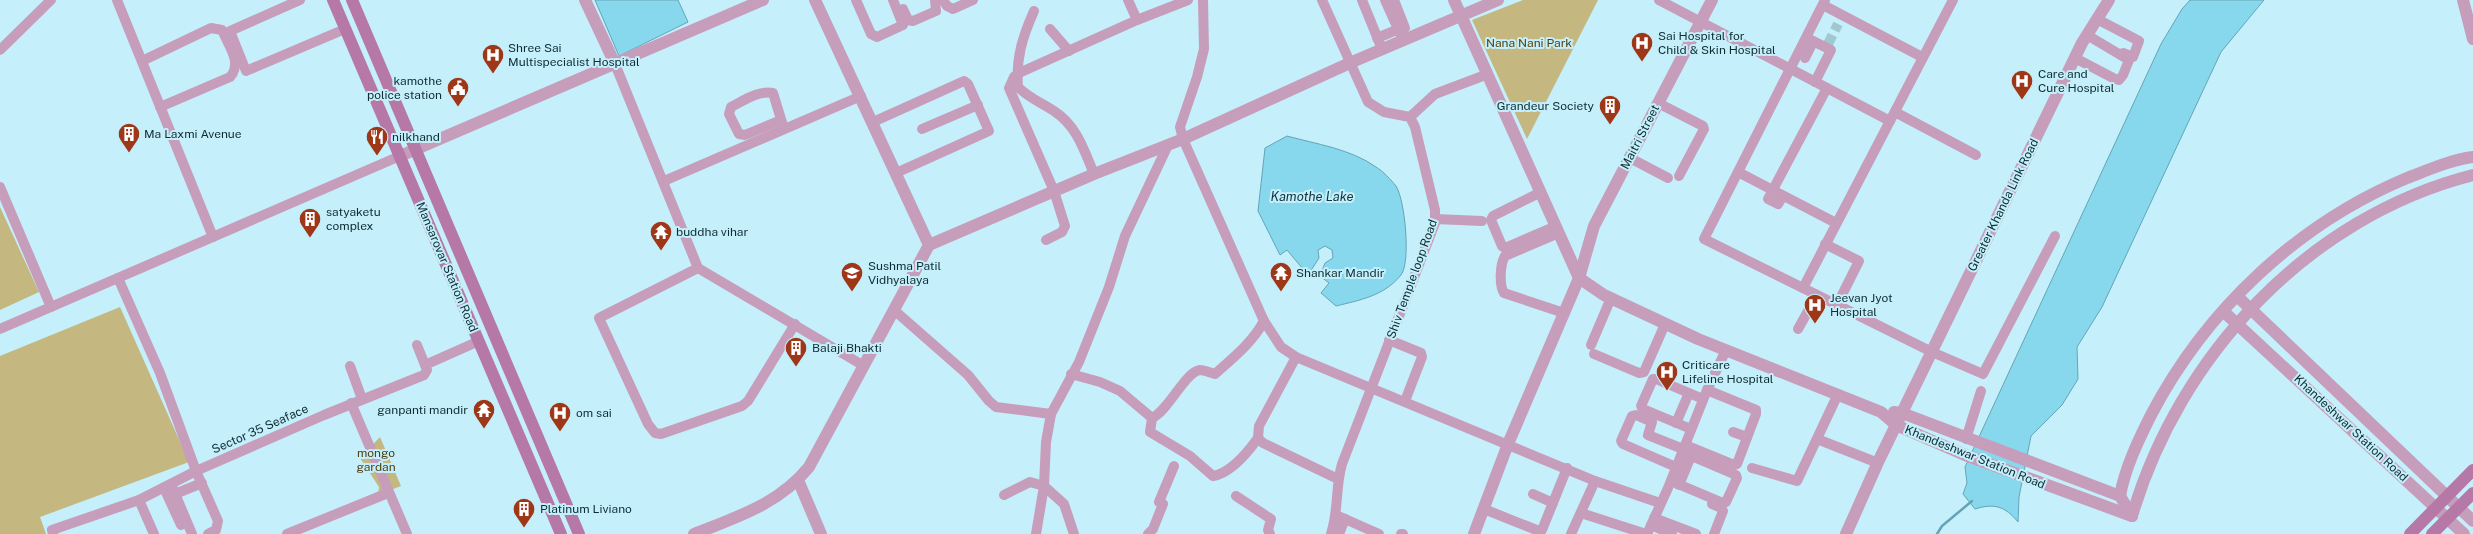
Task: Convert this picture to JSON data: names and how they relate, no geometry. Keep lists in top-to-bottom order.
{
  "streets": {
    "main road": ["Mansarovar Station Road"],
    "street": [
      "Maitri Street",
      "Greater Khanda Link Road",
      "Shiv Temple loop Road",
      "Khandeshwar Station Road",
      "Sector 35 Seaface"
    ]
  },
  "crossings": [
    ["Greater Khanda Link Road", "Khandeshwar Station Road"]
  ],
  "water": ["Kamothe Lake"],
  "parks": ["Nana Nani Park", "mongo gardan"],
  "places": {
    "hospital": [
      "Sai Hospital for Child & Skin Hospital",
      "Shree Sai Multispecialist Hospital",
      "Care and Cure Hospital",
      "Jeevan Jyot Hospital",
      "Criticare Lifeline Hospital",
      "om sai"
    ],
    "public building": ["kamothe police station"],
    "building": [
      "Grandeur Society",
      "Ma Laxmi Avenue",
      "satyaketu complex",
      "Balaji Bhakti",
      "Platinum Liviano"
    ],
    "restaurant": ["nilkhand"],
    "temple": ["buddha vihar", "Shankar Mandir", "ganpanti mandir"],
    "school or university": ["Sushma Patil Vidhyalaya"]
  }
}
